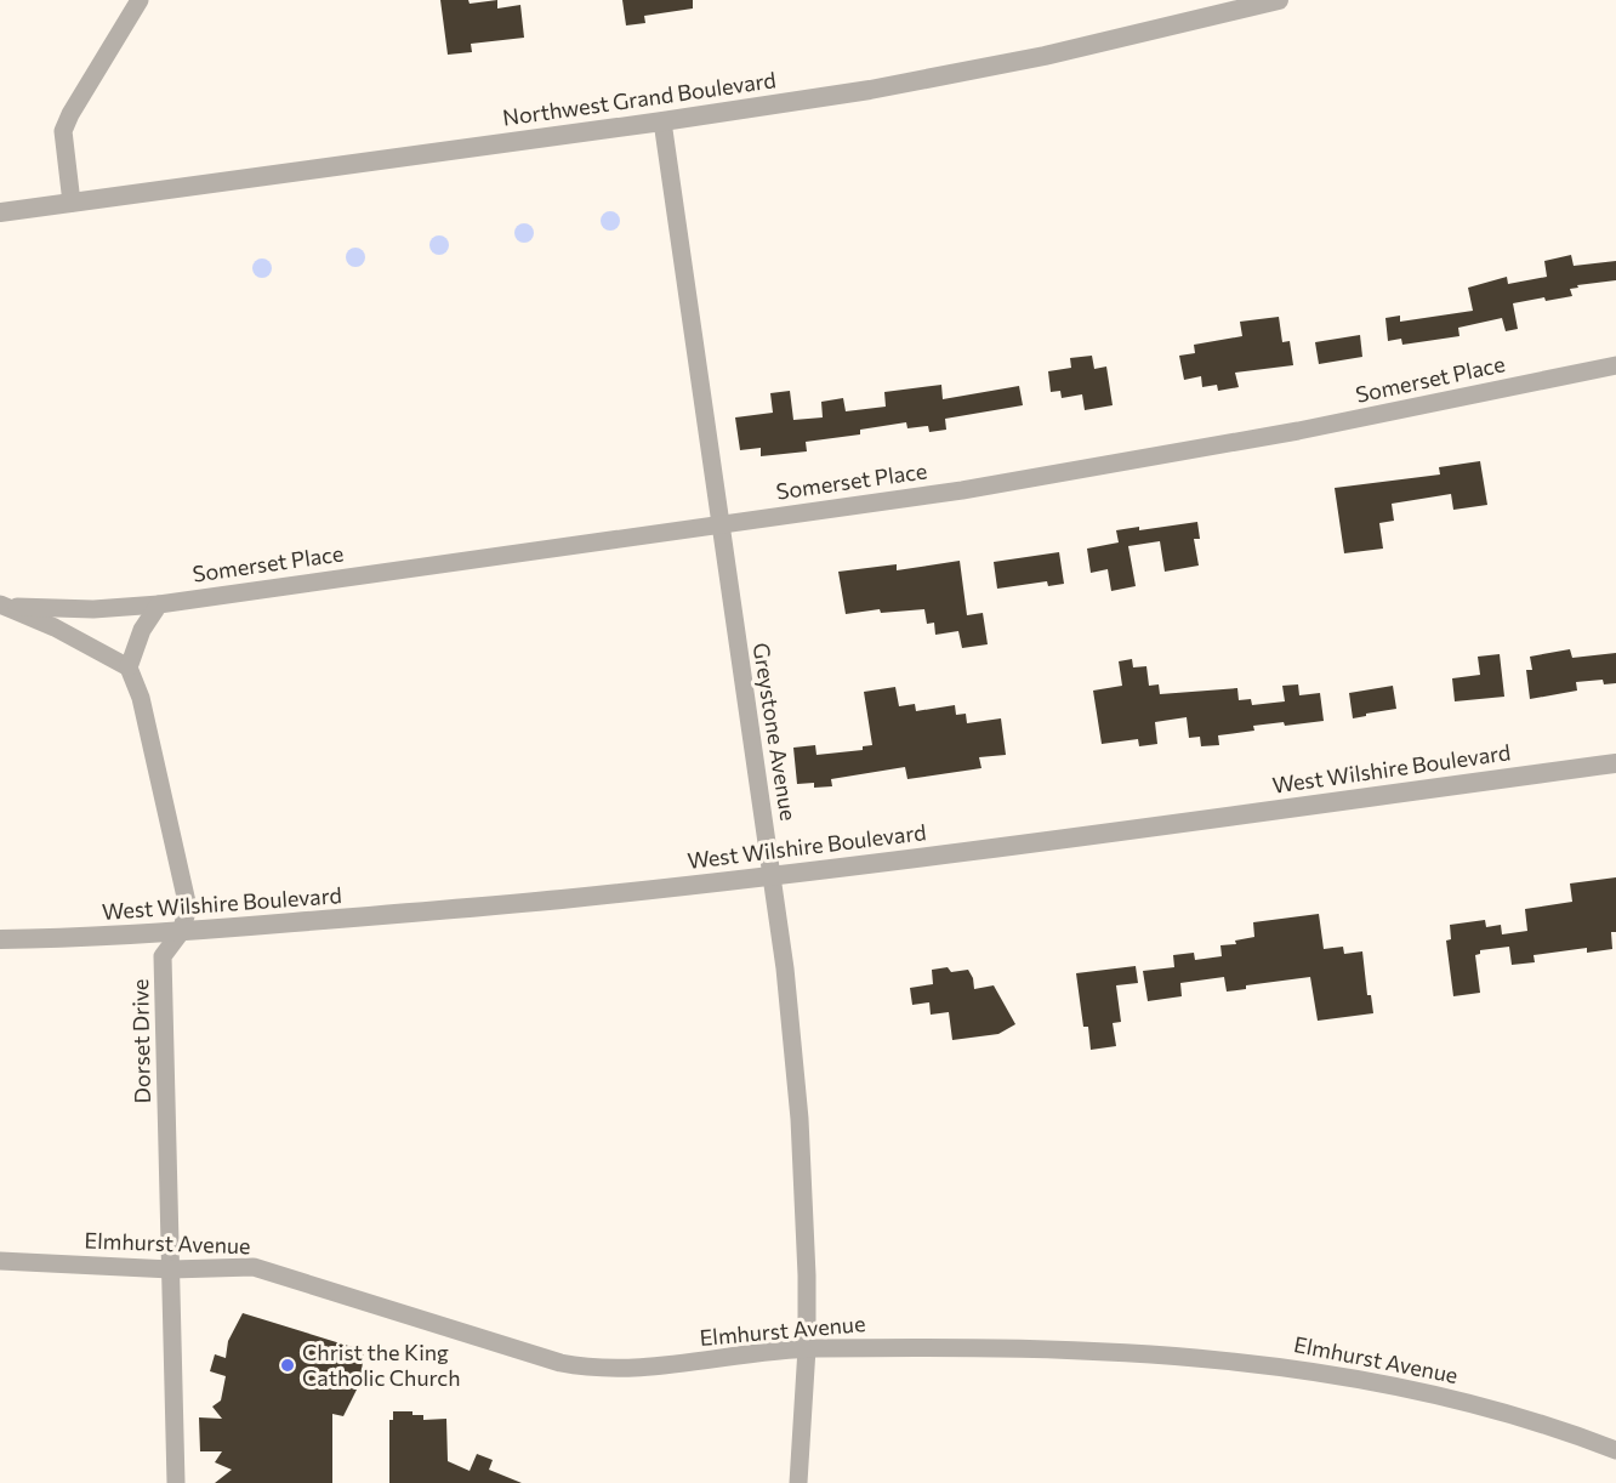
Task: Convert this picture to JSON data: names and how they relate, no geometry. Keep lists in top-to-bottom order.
{
  "streets": {
    "street": [
      "Northwest Grand Boulevard",
      "Somerset Place",
      "Greystone Avenue",
      "West Wilshire Boulevard",
      "Dorset Drive",
      "Elmhurst Avenue"
    ]
  },
  "crossings": [
    ["Northwest Grand Boulevard", "Greystone Avenue"],
    ["Somerset Place", "Greystone Avenue"],
    ["Greystone Avenue", "West Wilshire Boulevard"],
    ["Greystone Avenue", "Elmhurst Avenue"],
    ["West Wilshire Boulevard", "Dorset Drive"],
    ["Dorset Drive", "Elmhurst Avenue"]
  ],
  "places": ["Christ the King Catholic Church"]
}
